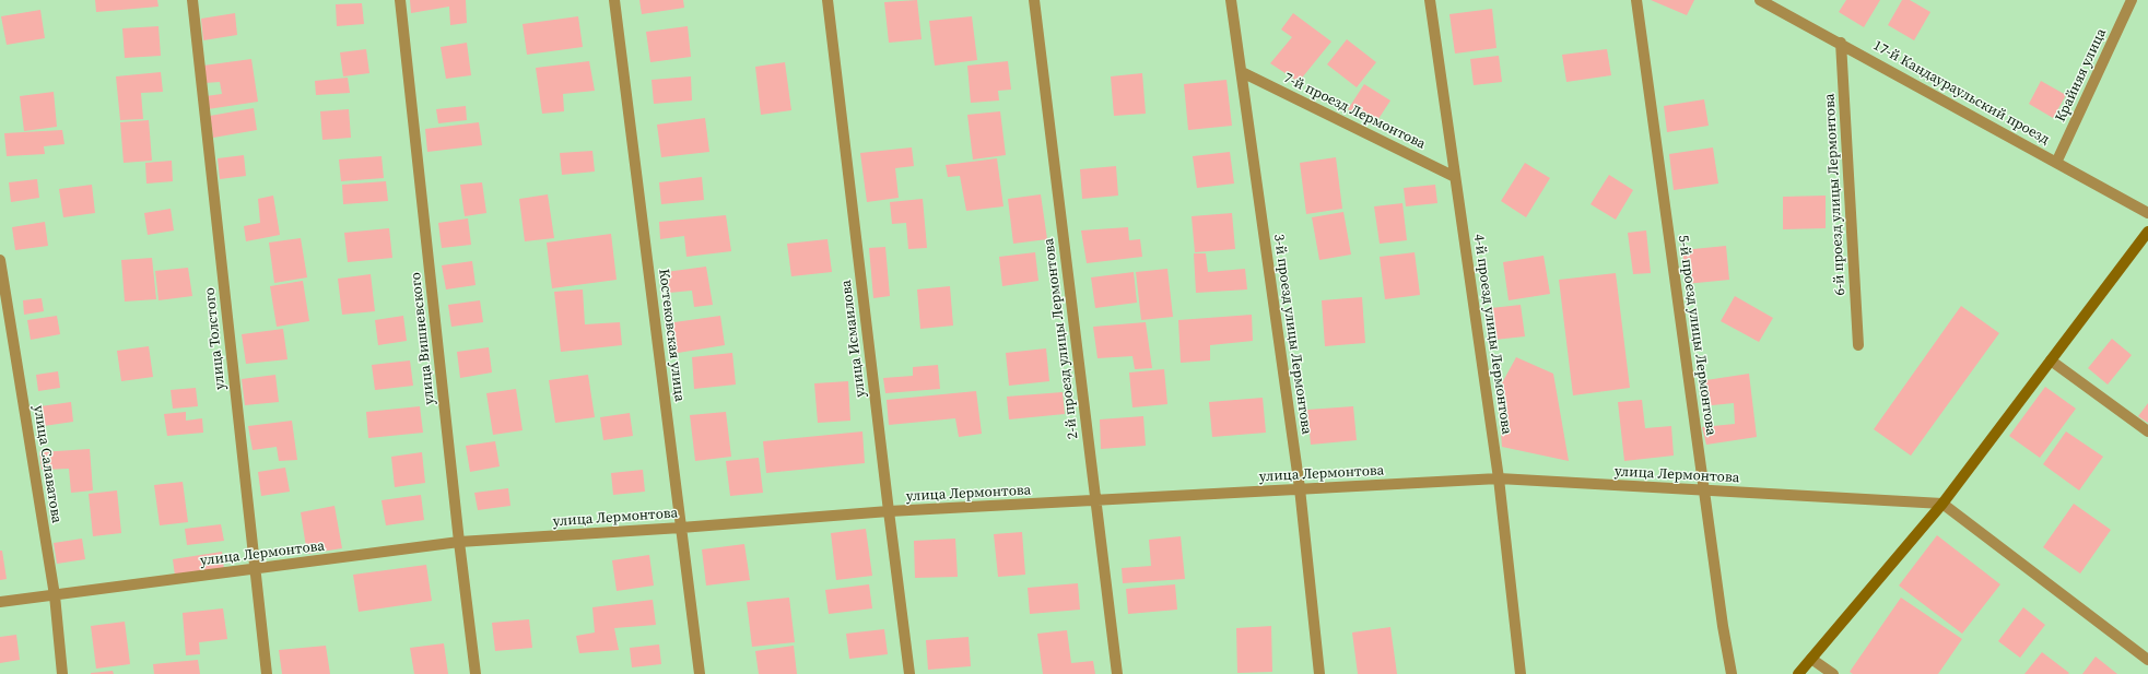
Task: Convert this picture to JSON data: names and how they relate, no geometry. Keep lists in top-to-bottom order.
{
  "streets": {
    "street": [
      "Крайняя улица",
      "17-й Кандаураульский проезд",
      "7-й проезд Лермонтова",
      "6-й проезд улицы Лермонтова",
      "3-й проезд улицы Лермонтова",
      "4-й проезд улицы Лермонтова",
      "Костековская улица",
      "5-й проезд улицы Лермонтова",
      "улица Толстого",
      "улица Вишневского",
      "улица Исмаилова",
      "2-й проезд улицы Лермонтова",
      "улица Салаватова",
      "улица Лермонтова"
    ]
  },
  "crossings": [
    ["Крайняя улица", "17-й Кандаураульский проезд"],
    ["17-й Кандаураульский проезд", "6-й проезд улицы Лермонтова"],
    ["7-й проезд Лермонтова", "3-й проезд улицы Лермонтова"],
    ["7-й проезд Лермонтова", "4-й проезд улицы Лермонтова"],
    ["3-й проезд улицы Лермонтова", "улица Лермонтова"],
    ["4-й проезд улицы Лермонтова", "улица Лермонтова"],
    ["Костековская улица", "улица Лермонтова"],
    ["5-й проезд улицы Лермонтова", "улица Лермонтова"],
    ["улица Толстого", "улица Лермонтова"],
    ["улица Вишневского", "улица Лермонтова"],
    ["улица Исмаилова", "улица Лермонтова"],
    ["2-й проезд улицы Лермонтова", "улица Лермонтова"],
    ["улица Салаватова", "улица Лермонтова"]
  ]
}
